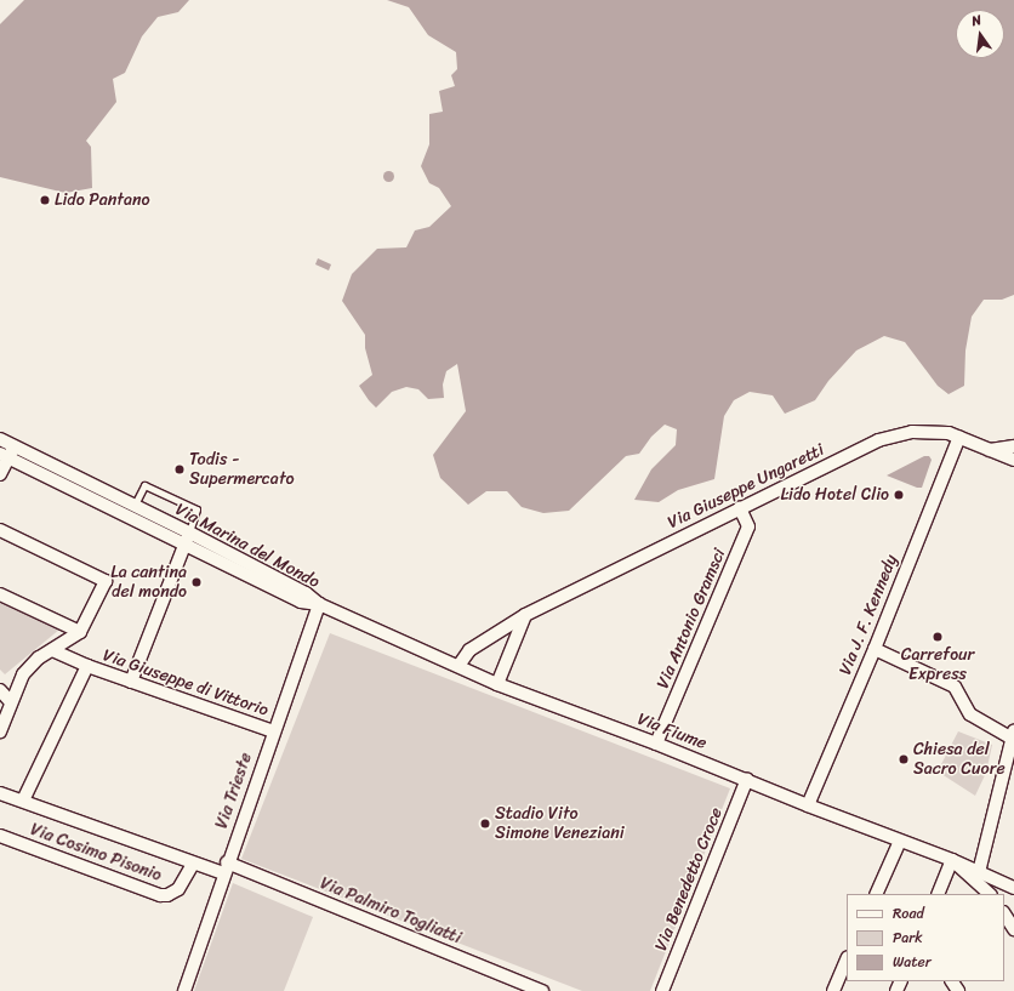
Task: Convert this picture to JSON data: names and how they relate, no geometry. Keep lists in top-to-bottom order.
{
  "streets": {
    "street": [
      "Via Giuseppe Ungaretti",
      "Via Marina del Mondo",
      "Via J. F. Kennedy",
      "Via Antonio Gramsci",
      "Via Giuseppe di Vittorio",
      "Via Fiume",
      "Via Trieste",
      "Via Cosimo Pisonio",
      "Via Benedetto Croce",
      "Via Palmiro Togliatti"
    ]
  },
  "crossings": [
    ["Via Giuseppe Ungaretti", "Via J. F. Kennedy"],
    ["Via Giuseppe Ungaretti", "Via Antonio Gramsci"],
    ["Via Giuseppe Ungaretti", "Via Fiume"],
    ["Via Marina del Mondo", "Via Fiume"],
    ["Via Marina del Mondo", "Via Trieste"],
    ["Via J. F. Kennedy", "Via Fiume"],
    ["Via Antonio Gramsci", "Via Fiume"],
    ["Via Giuseppe di Vittorio", "Via Trieste"],
    ["Via Giuseppe di Vittorio", "Via Cosimo Pisonio"],
    ["Via Fiume", "Via Trieste"],
    ["Via Fiume", "Via Benedetto Croce"],
    ["Via Trieste", "Via Cosimo Pisonio"],
    ["Via Trieste", "Via Palmiro Togliatti"],
    ["Via Cosimo Pisonio", "Via Palmiro Togliatti"]
  ],
  "places": [
    "Lido Pantano",
    "Todis - Supermercato",
    "Lido Hotel Clio",
    "La cantina del mondo",
    "Carrefour Express",
    "Chiesa del Sacro Cuore",
    "Stadio Vito Simone Veneziani"
  ],
  "legend": ["Road", "Park", "Water"],
  "north": "top"
}
